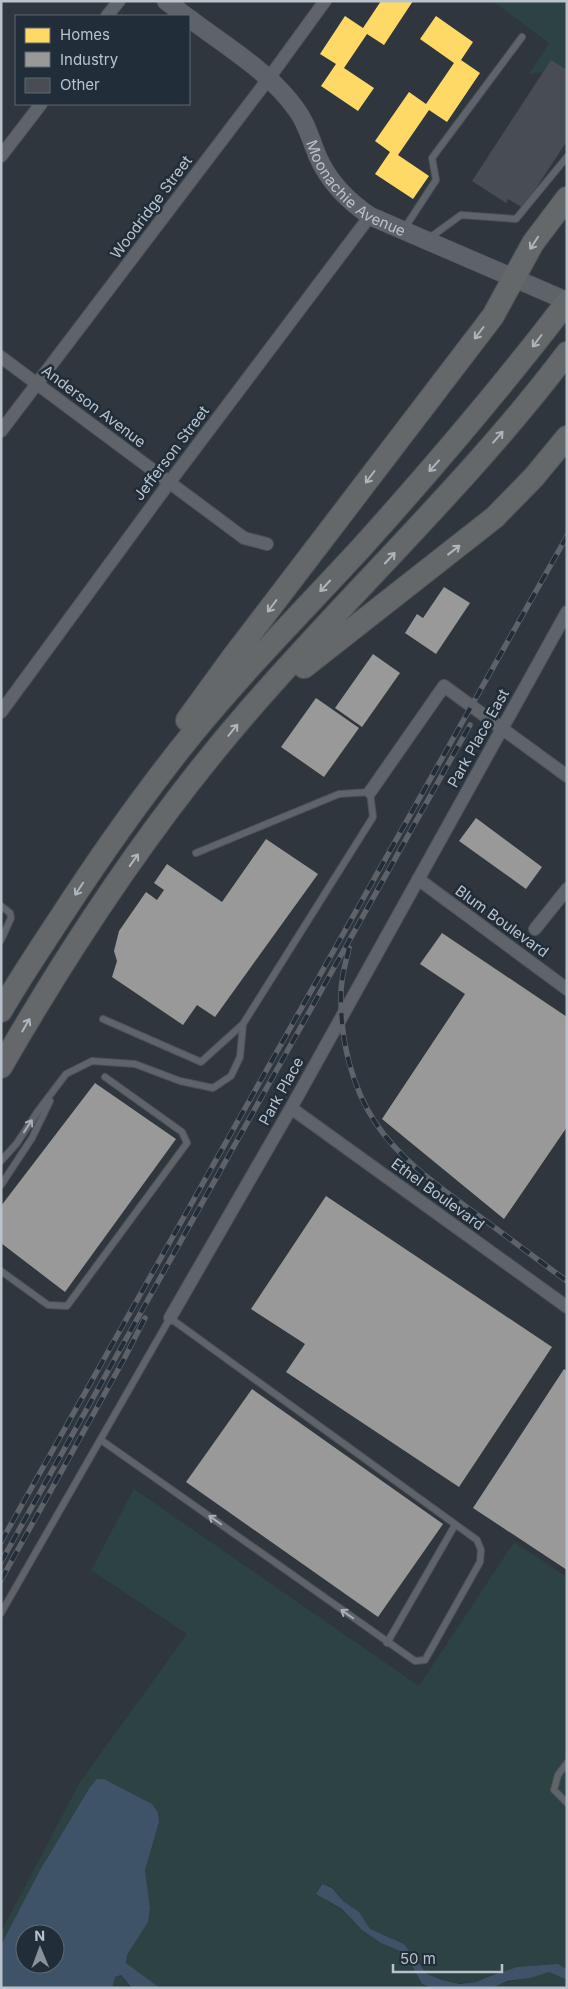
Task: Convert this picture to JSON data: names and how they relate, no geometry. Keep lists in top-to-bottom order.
{
  "streets": {
    "main road": ["Moonachie Avenue"],
    "street": [
      "Woodridge Street",
      "Anderson Avenue",
      "Jefferson Street",
      "Park Place East",
      "Blum Boulevard",
      "Park Place",
      "Ethel Boulevard"
    ]
  },
  "crossings": [
    ["Moonachie Avenue", "Woodridge Street"],
    ["Moonachie Avenue", "Jefferson Street"],
    ["Woodridge Street", "Anderson Avenue"],
    ["Anderson Avenue", "Jefferson Street"],
    ["Park Place East", "Blum Boulevard"],
    ["Park Place East", "Park Place"],
    ["Blum Boulevard", "Park Place"],
    ["Park Place", "Ethel Boulevard"]
  ],
  "legend": ["Homes", "Industry", "Other"],
  "scale_bar": "50 m",
  "north": "top"
}
